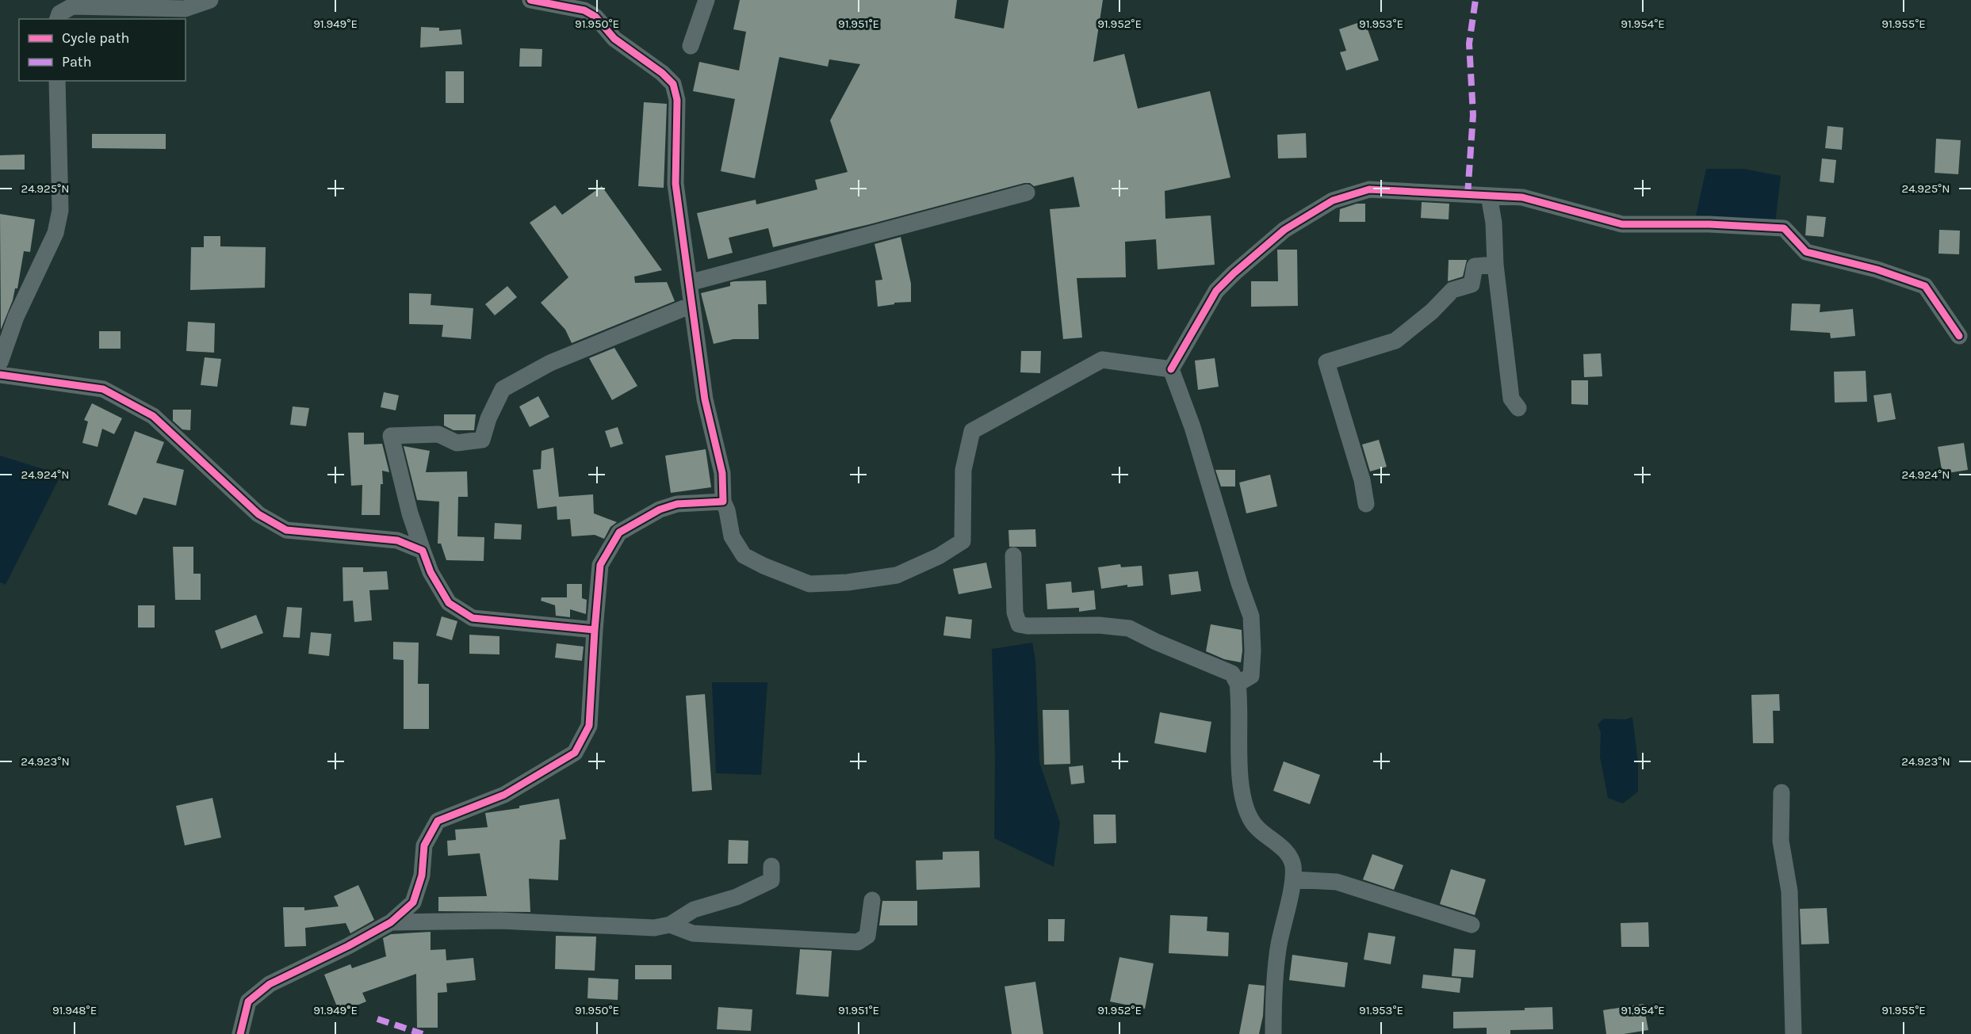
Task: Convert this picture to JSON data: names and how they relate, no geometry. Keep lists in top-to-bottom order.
{
  "legend": ["Cycle path", "Path"],
  "coordinates": [
    "91.949°E",
    "91.950°E",
    "91.951°E",
    "91.952°E",
    "91.953°E",
    "91.954°E",
    "91.955°E",
    "24.925°N",
    "24.924°N",
    "24.923°N",
    "91.948°E"
  ]
}
